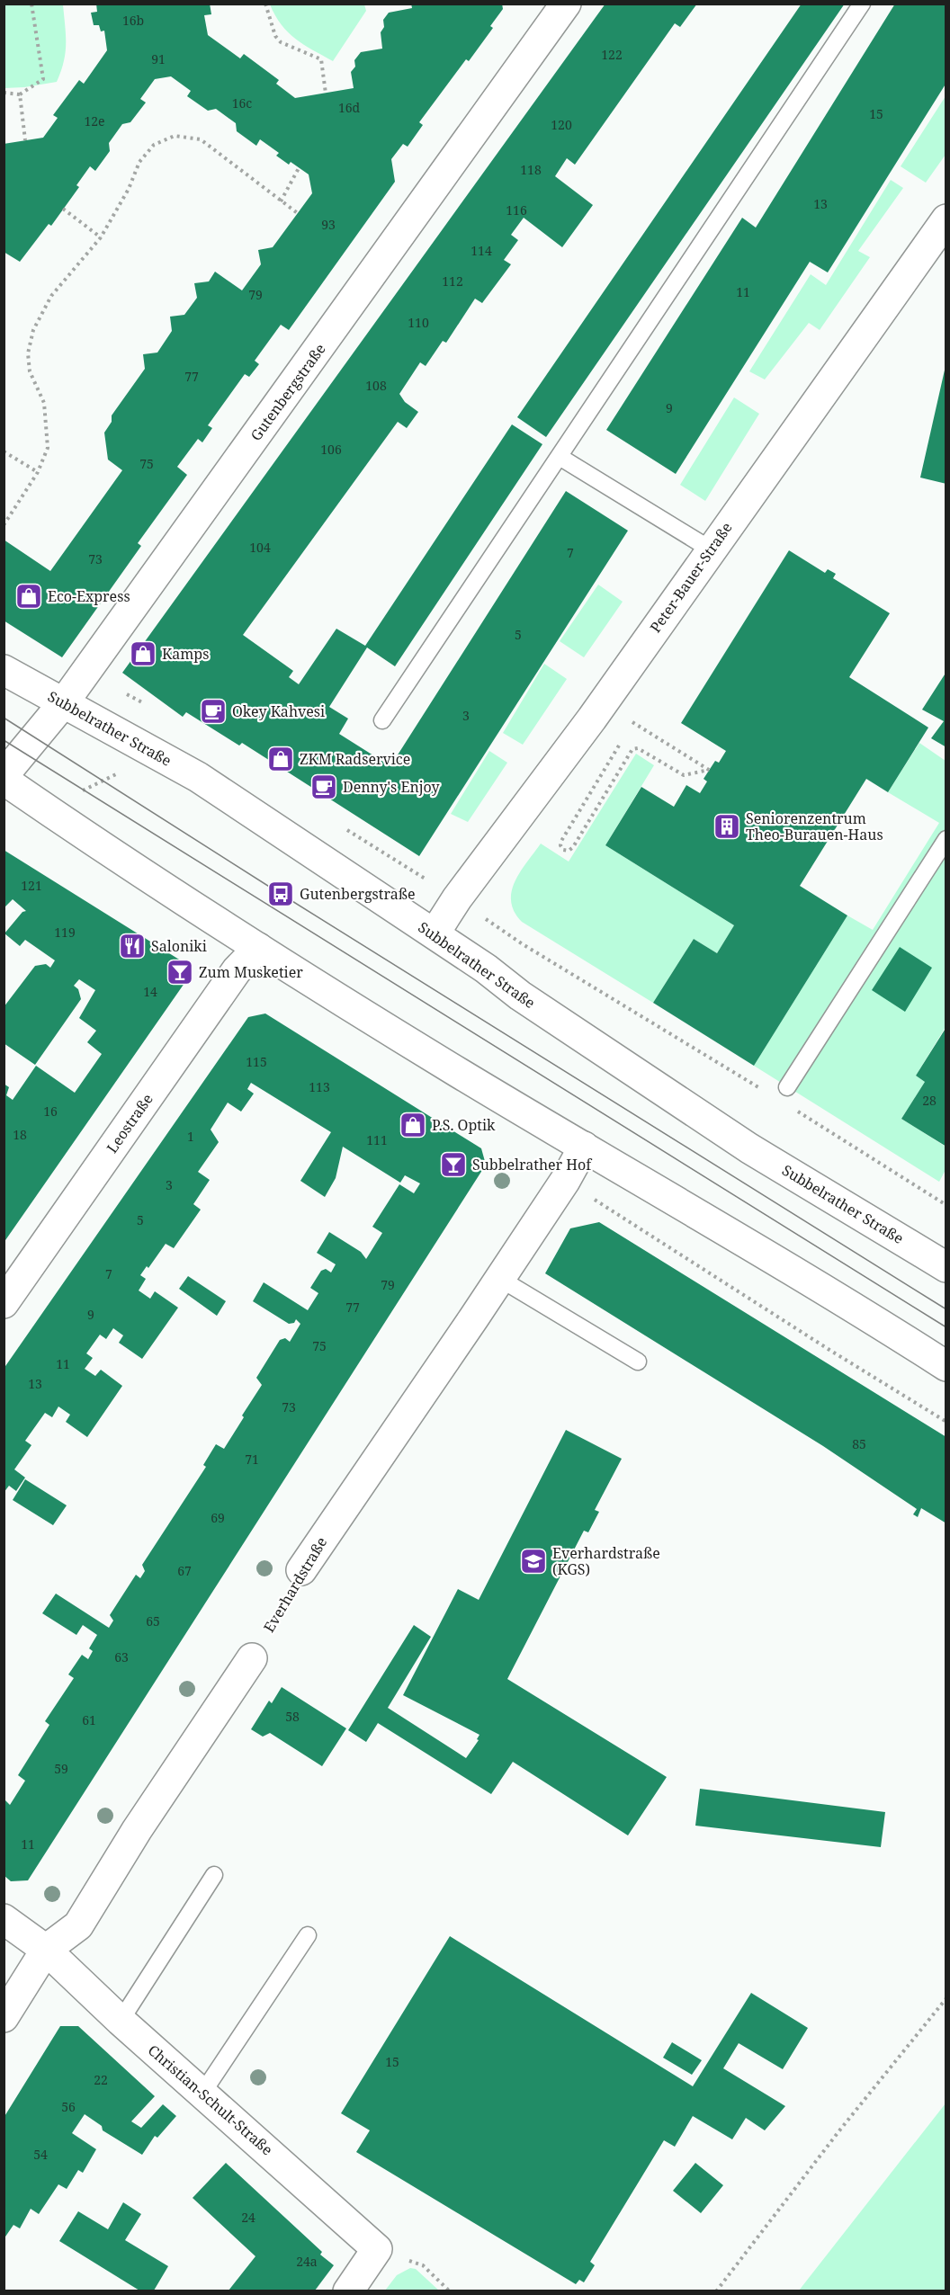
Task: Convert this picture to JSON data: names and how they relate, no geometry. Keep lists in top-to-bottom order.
{
  "streets": {
    "street": [
      "Gutenbergstraße",
      "Peter-Bauer-Straße",
      "Subbelrather Straße",
      "Leostraße",
      "Everhardstraße",
      "Christian-Schult-Straße"
    ]
  },
  "crossings": [
    ["Gutenbergstraße", "Subbelrather Straße"],
    ["Peter-Bauer-Straße", "Subbelrather Straße"]
  ],
  "places": {
    "shop": [
      "Eco-Express",
      "Kamps",
      "ZKM Radservice",
      "P.S. Optik"
    ],
    "cafe": ["Okey Kahvesi", "Denny's Enjoy"],
    "building": ["Seniorenzentrum Theo-Burauen-Haus"],
    "bus stop": ["Gutenbergstraße"],
    "restaurant": ["Saloniki"],
    "bar": ["Zum Musketier", "Subbelrather Hof"],
    "school or university": ["Everhardstraße (KGS)"]
  },
  "house_numbers": [
    "16b",
    "122",
    "91",
    "16c",
    "16d",
    "15",
    "12e",
    "120",
    "118",
    "13",
    "116",
    "93",
    "114",
    "112",
    "11",
    "79",
    "110",
    "77",
    "108",
    "9",
    "106",
    "75",
    "104",
    "7",
    "73",
    "5",
    "3",
    "121",
    "119",
    "14",
    "115",
    "113",
    "28",
    "16",
    "18",
    "1",
    "111",
    "3",
    "5",
    "7",
    "79",
    "77",
    "9",
    "75",
    "11",
    "13",
    "73",
    "85",
    "71",
    "69",
    "67",
    "65",
    "63",
    "58",
    "61",
    "59",
    "11",
    "15",
    "22",
    "56",
    "54",
    "24",
    "24a"
  ]
}
